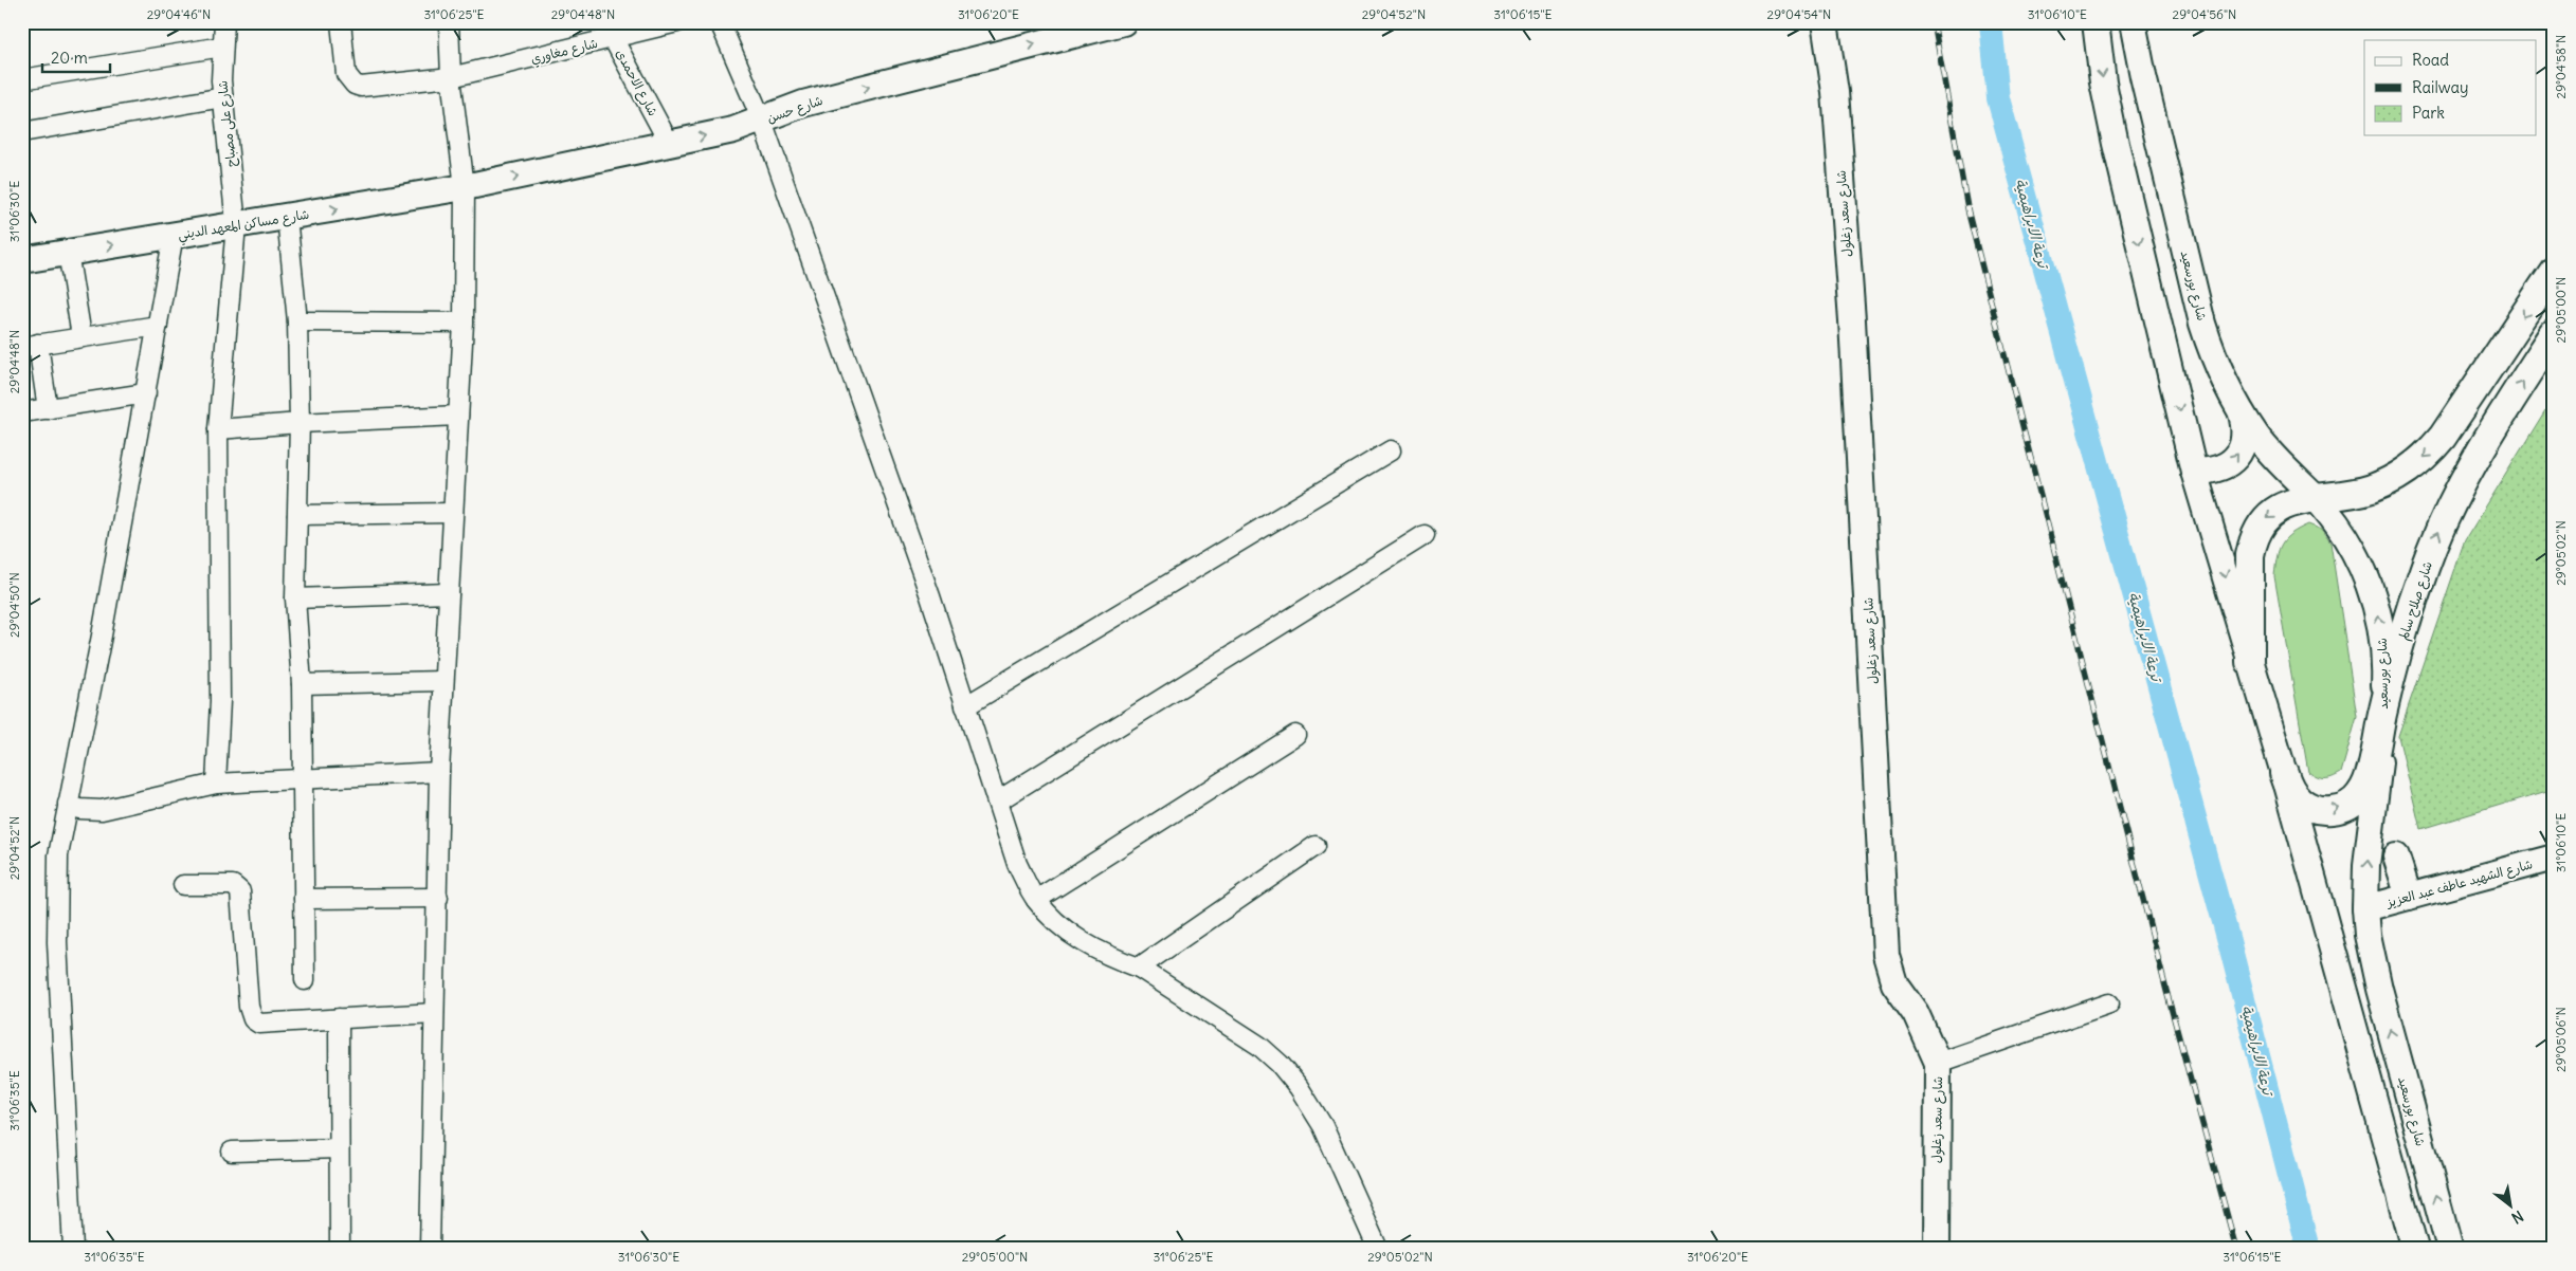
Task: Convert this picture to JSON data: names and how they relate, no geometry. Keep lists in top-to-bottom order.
{
  "streets": {
    "main road": [
      "شارع حسن",
      "شارع سعد زغلول",
      "شارع مساكن المعهد الديني",
      "شارع بورسعيد",
      "شارع صلاح سالم",
      "شارع الشهيد عاطف عبد العزيز"
    ],
    "street": ["شارع مغاوري", "شارع الاحمدى", "شارع على مصباح"]
  },
  "crossings": [
    ["شارع مغاوري", "شارع الاحمدى"],
    ["شارع الاحمدى", "شارع حسن"],
    ["شارع حسن", "شارع مساكن المعهد الديني"],
    ["شارع على مصباح", "شارع مساكن المعهد الديني"],
    ["شارع بورسعيد", "شارع صلاح سالم"],
    ["شارع بورسعيد", "شارع الشهيد عاطف عبد العزيز"]
  ],
  "one_way": ["شارع حسن", "شارع مساكن المعهد الديني"],
  "water": ["ترعة الابراهيمية"],
  "legend": ["Road", "Railway", "Park"],
  "scale_bar": "20 m",
  "north": "bottom right",
  "coordinates": [
    "29°04'46\"N",
    "31°06'25\"E",
    "29°04'48\"N",
    "31°06'20\"E",
    "29°04'52\"N",
    "31°06'15\"E",
    "29°04'54\"N",
    "31°06'10\"E",
    "29°04'56\"N",
    "29°04'58\"N",
    "31°06'30\"E",
    "29°05'00\"N",
    "29°05'02\"N",
    "29°04'50\"N",
    "29°05'06\"N",
    "31°06'35\"E"
  ]
}
